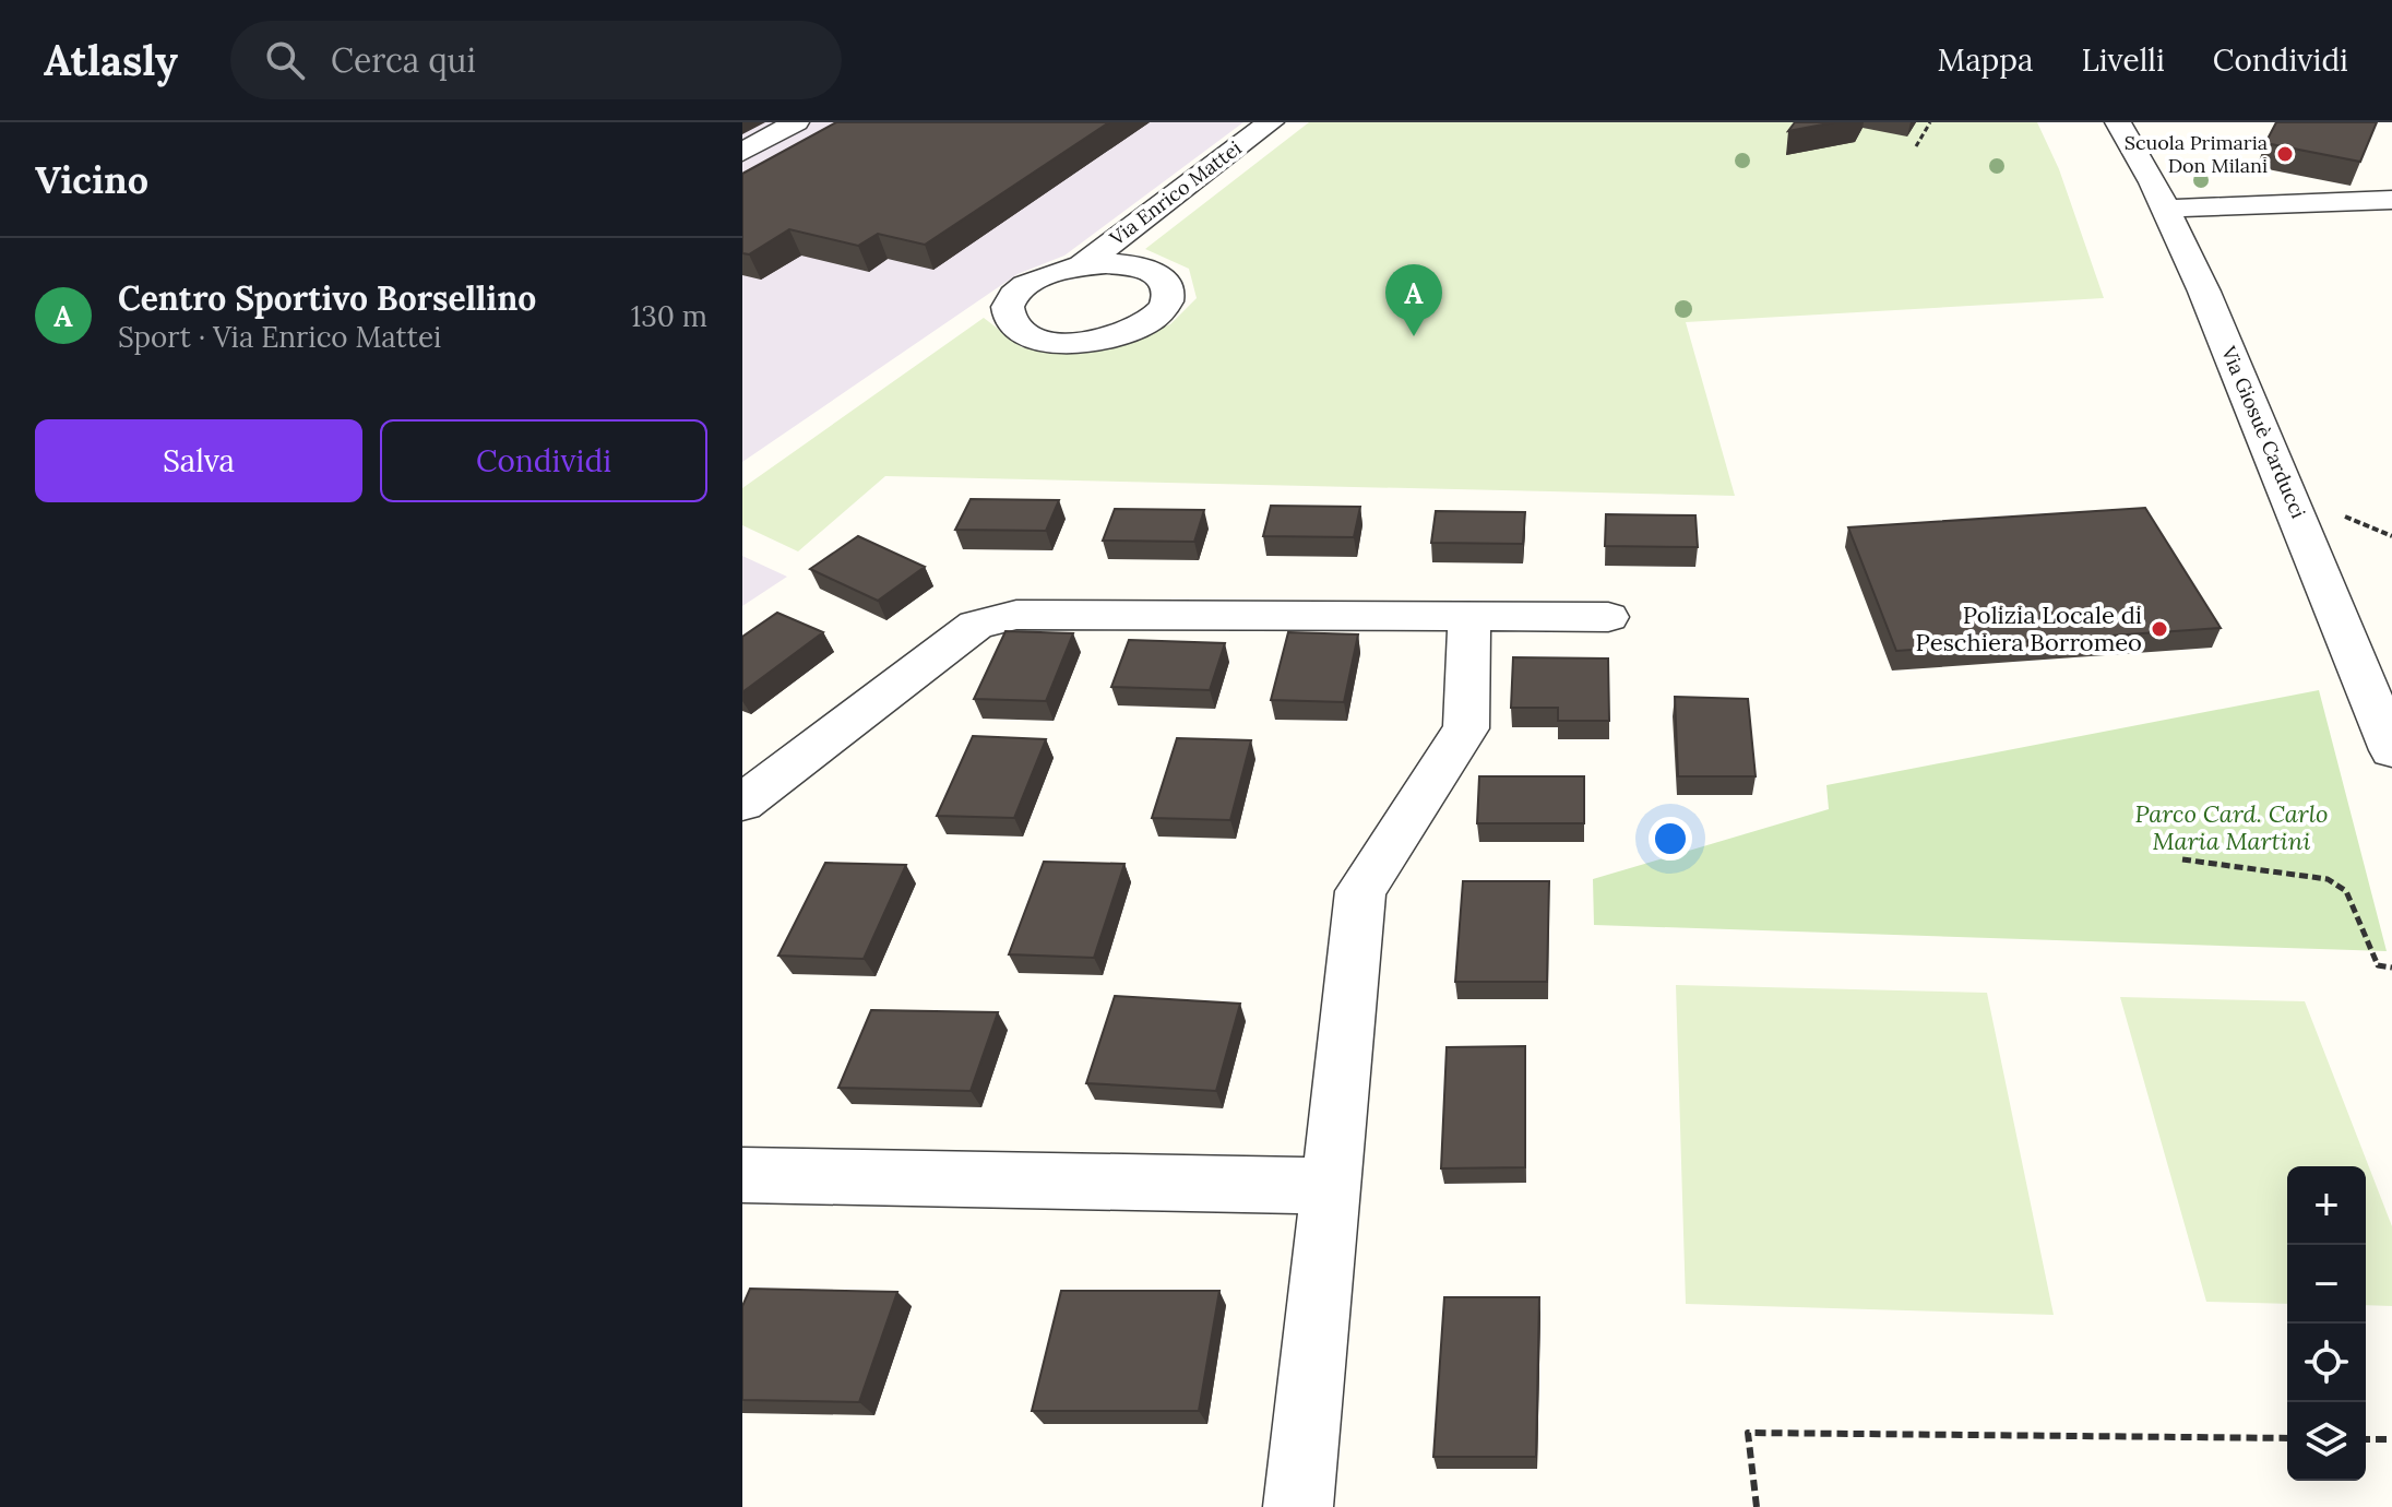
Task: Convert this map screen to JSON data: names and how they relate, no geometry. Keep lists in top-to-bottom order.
{
  "streets": {
    "street": ["Via Enrico Mattei", "Via Giosuè Carducci"]
  },
  "parks": ["Parco Card. Carlo Maria Martini"],
  "places": ["Scuola Primaria Don Milani", "Polizia Locale di Peschiera Borromeo"],
  "page": {
    "header": "Atlasly",
    "search": "Cerca qui",
    "nav": ["Mappa", "Livelli", "Condividi"],
    "heading": "Vicino",
    "list": [
      {
        "mark": "A",
        "name": "Centro Sportivo Borsellino",
        "note": "Sport · Via Enrico Mattei",
        "value": "130 m"
      }
    ],
    "pins": "A",
    "buttons": ["Salva", "Condividi"],
    "map_buttons": ["+", "−"]
  }
}
